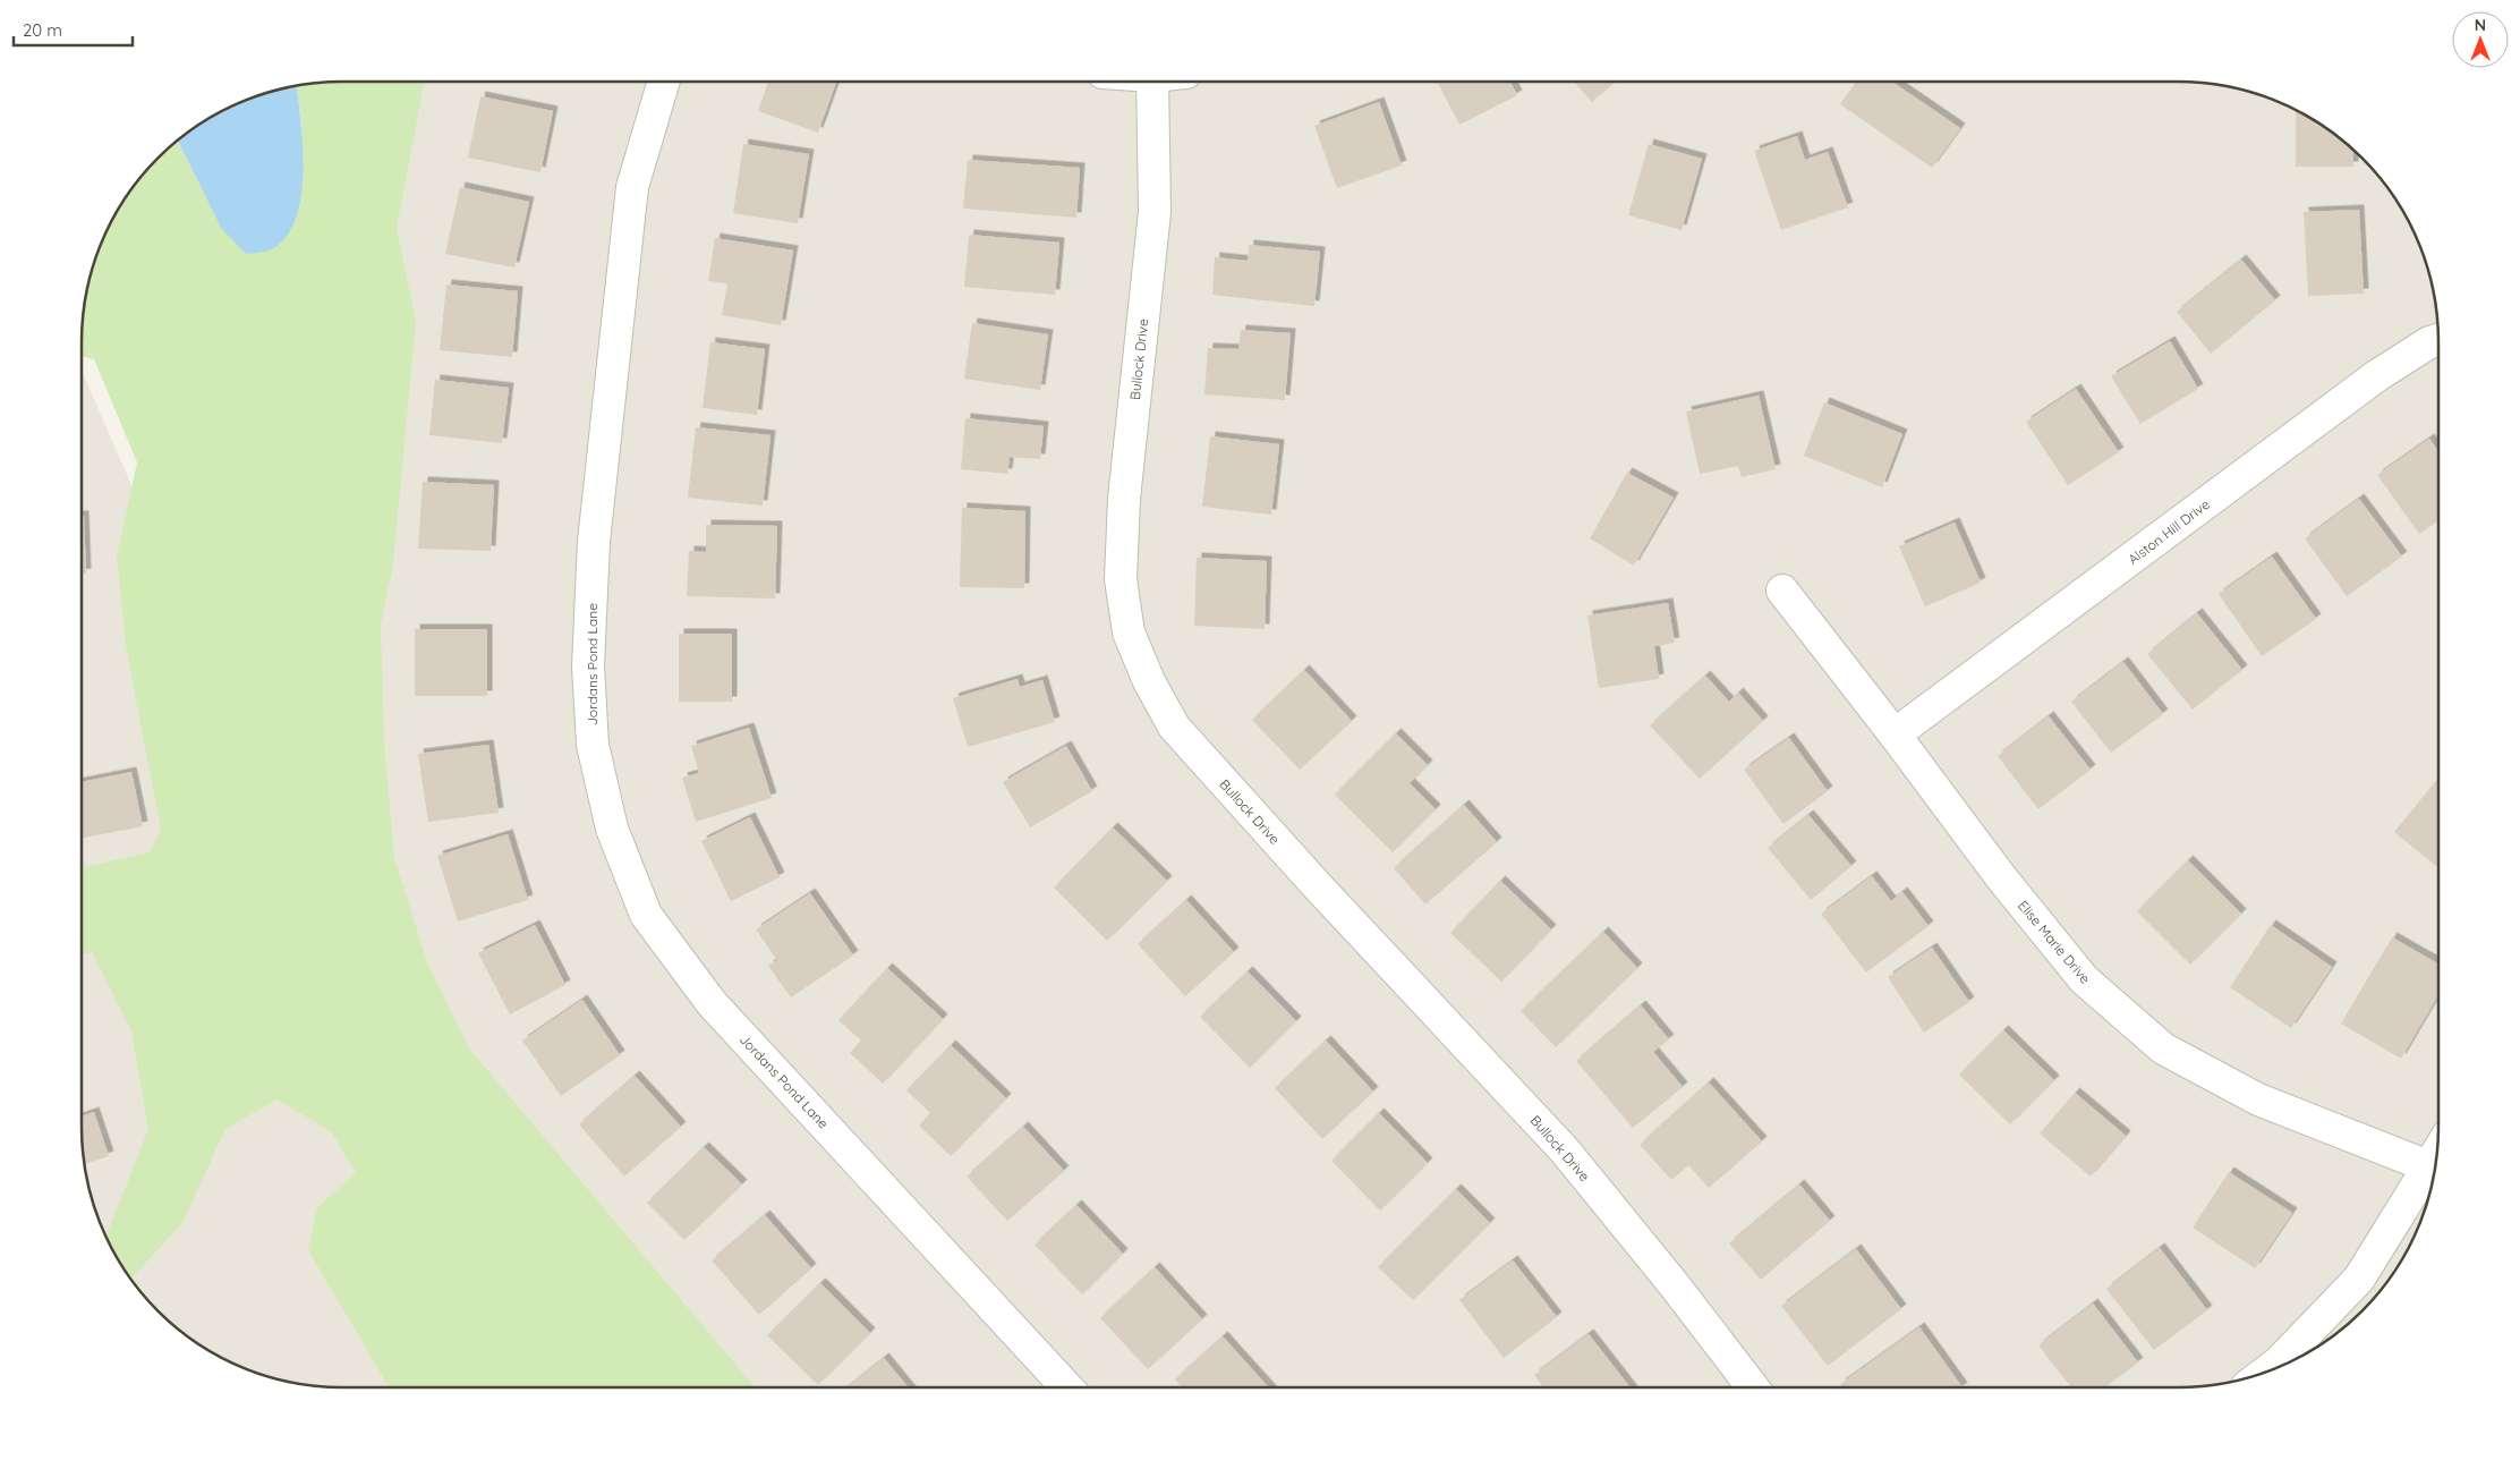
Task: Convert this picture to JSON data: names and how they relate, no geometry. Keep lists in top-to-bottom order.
{
  "streets": {
    "street": [
      "Bullock Drive",
      "Alston Hill Drive",
      "Jordans Pond Lane",
      "Elise Marie Drive"
    ]
  },
  "crossings": [
    ["Alston Hill Drive", "Elise Marie Drive"]
  ],
  "scale_bar": "20 m",
  "north": "top"
}
